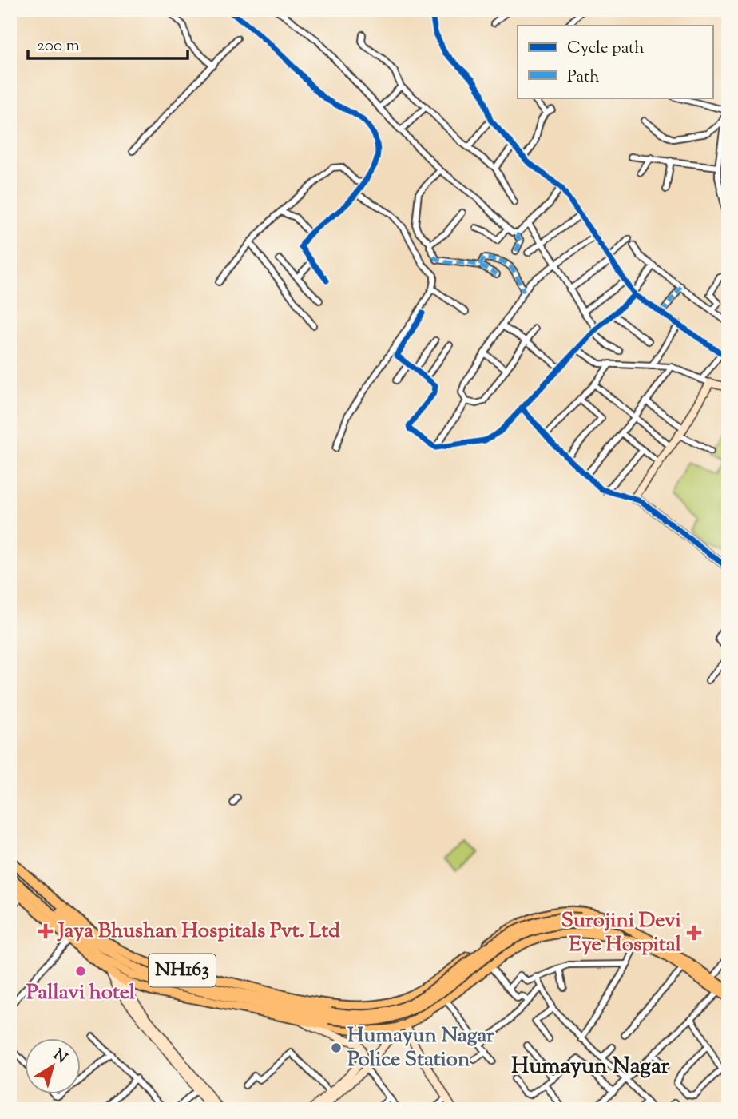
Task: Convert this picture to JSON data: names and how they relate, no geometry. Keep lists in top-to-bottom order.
{
  "streets": {
    "highway": ["NH163"]
  },
  "districts": ["Humayun Nagar"],
  "places": {
    "health": ["Jaya Bhushan Hospitals Pvt. Ltd", "Surojini Devi Eye Hospital"],
    "other": ["Pallavi hotel", "Humayun Nagar Police Station"]
  },
  "legend": ["Cycle path", "Path"],
  "scale_bar": "200 m",
  "north": "top right"
}
